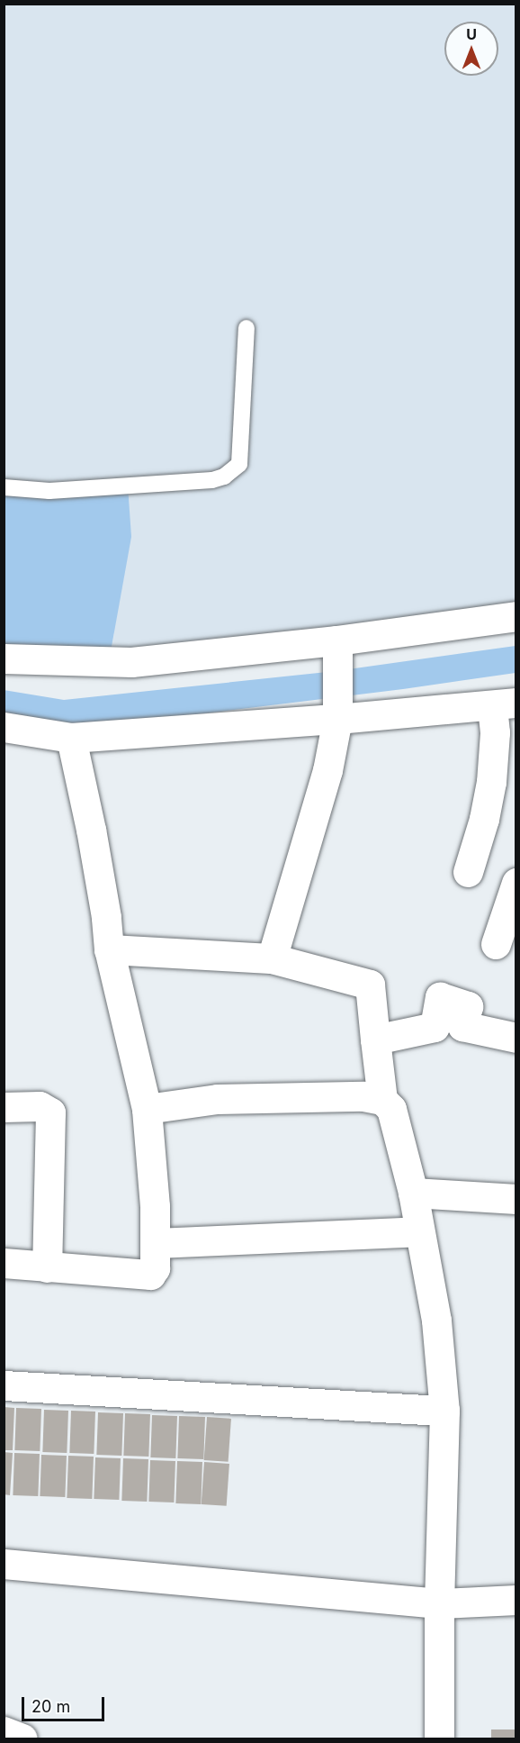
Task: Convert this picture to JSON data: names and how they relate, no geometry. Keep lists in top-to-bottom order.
{
  "scale_bar": "20 m",
  "north": "top"
}
